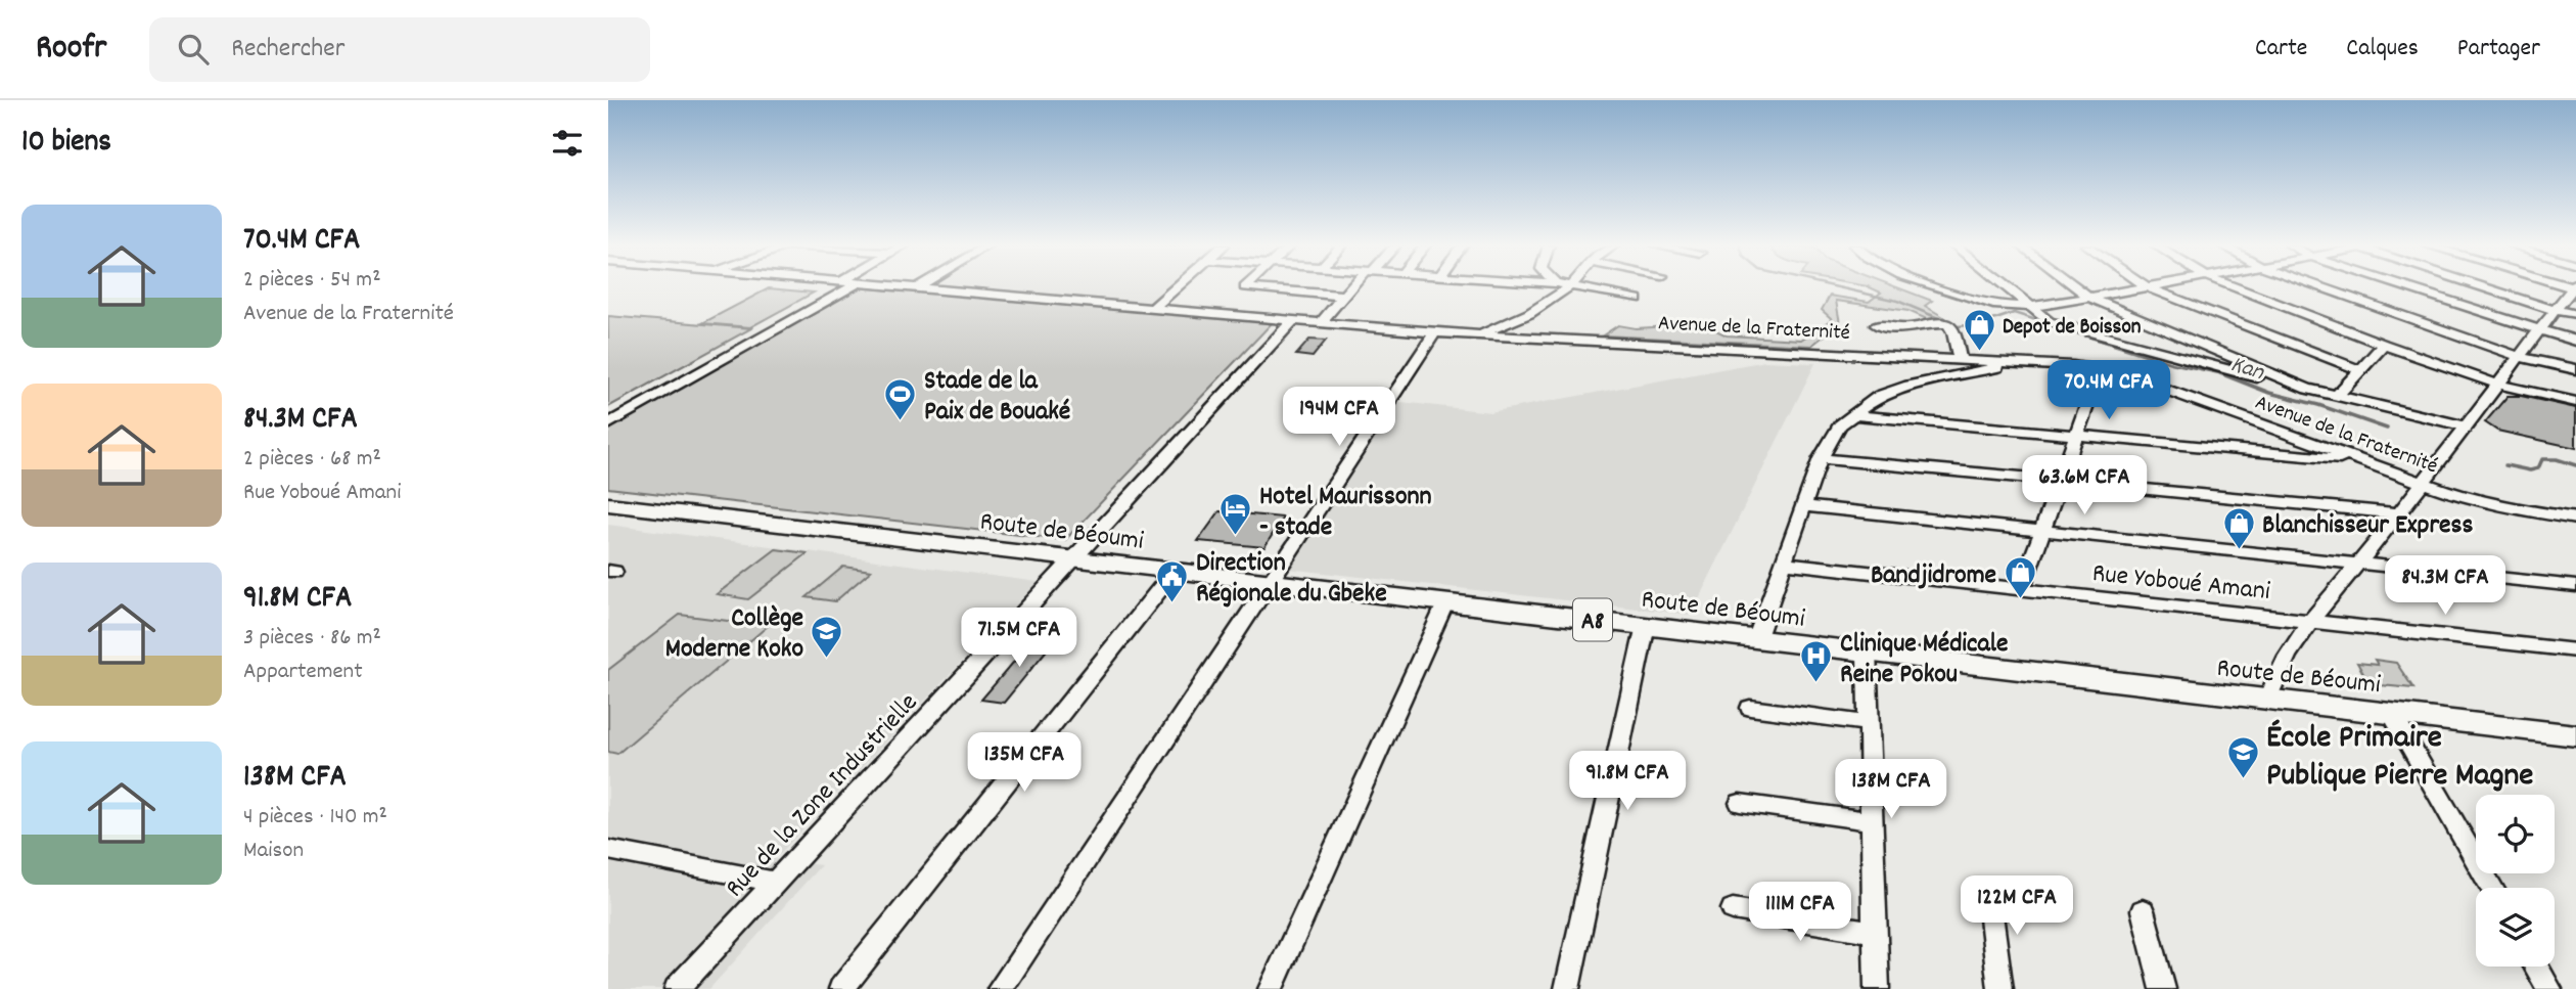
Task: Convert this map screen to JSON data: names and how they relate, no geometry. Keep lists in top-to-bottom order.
{
  "streets": {
    "main road": ["Route de Béoumi", "A8"],
    "street": ["Avenue de la Fraternité", "Rue Yoboué Amani", "Rue de la Zone Industrielle"]
  },
  "crossings": [
    ["Avenue de la Fraternité", "Rue de la Zone Industrielle"],
    ["Route de Béoumi", "Rue de la Zone Industrielle"]
  ],
  "water": ["Kan"],
  "places": {
    "shop": ["Depot de Boisson", "Blanchisseur Express", "Bandjidrome"],
    "sports": ["Stade de la Paix de Bouaké"],
    "hotel": ["Hotel Maurissonn - stade"],
    "public building": ["Direction Régionale du Gbeke"],
    "school or university": ["Collège Moderne Koko", "École Primaire Publique Pierre Magne"],
    "hospital": ["Clinique Médicale Reine Pokou"]
  },
  "page": {
    "header": "Roofr",
    "search": "Rechercher",
    "nav": ["Carte", "Calques", "Partager"],
    "heading": "10 biens",
    "list": [
      {
        "name": "70.4M CFA",
        "note": "2 pièces · 54 m² · Avenue de la Fraternité"
      },
      {
        "name": "84.3M CFA",
        "note": "2 pièces · 68 m² · Rue Yoboué Amani"
      },
      {
        "name": "91.8M CFA",
        "note": "3 pièces · 86 m² · Appartement"
      },
      {
        "name": "138M CFA",
        "note": "4 pièces · 140 m² · Maison"
      }
    ],
    "price": [
      "70.4M CFA",
      "194M CFA",
      "63.6M CFA",
      "84.3M CFA",
      "71.5M CFA",
      "135M CFA",
      "91.8M CFA",
      "138M CFA",
      "122M CFA",
      "111M CFA"
    ]
  }
}
